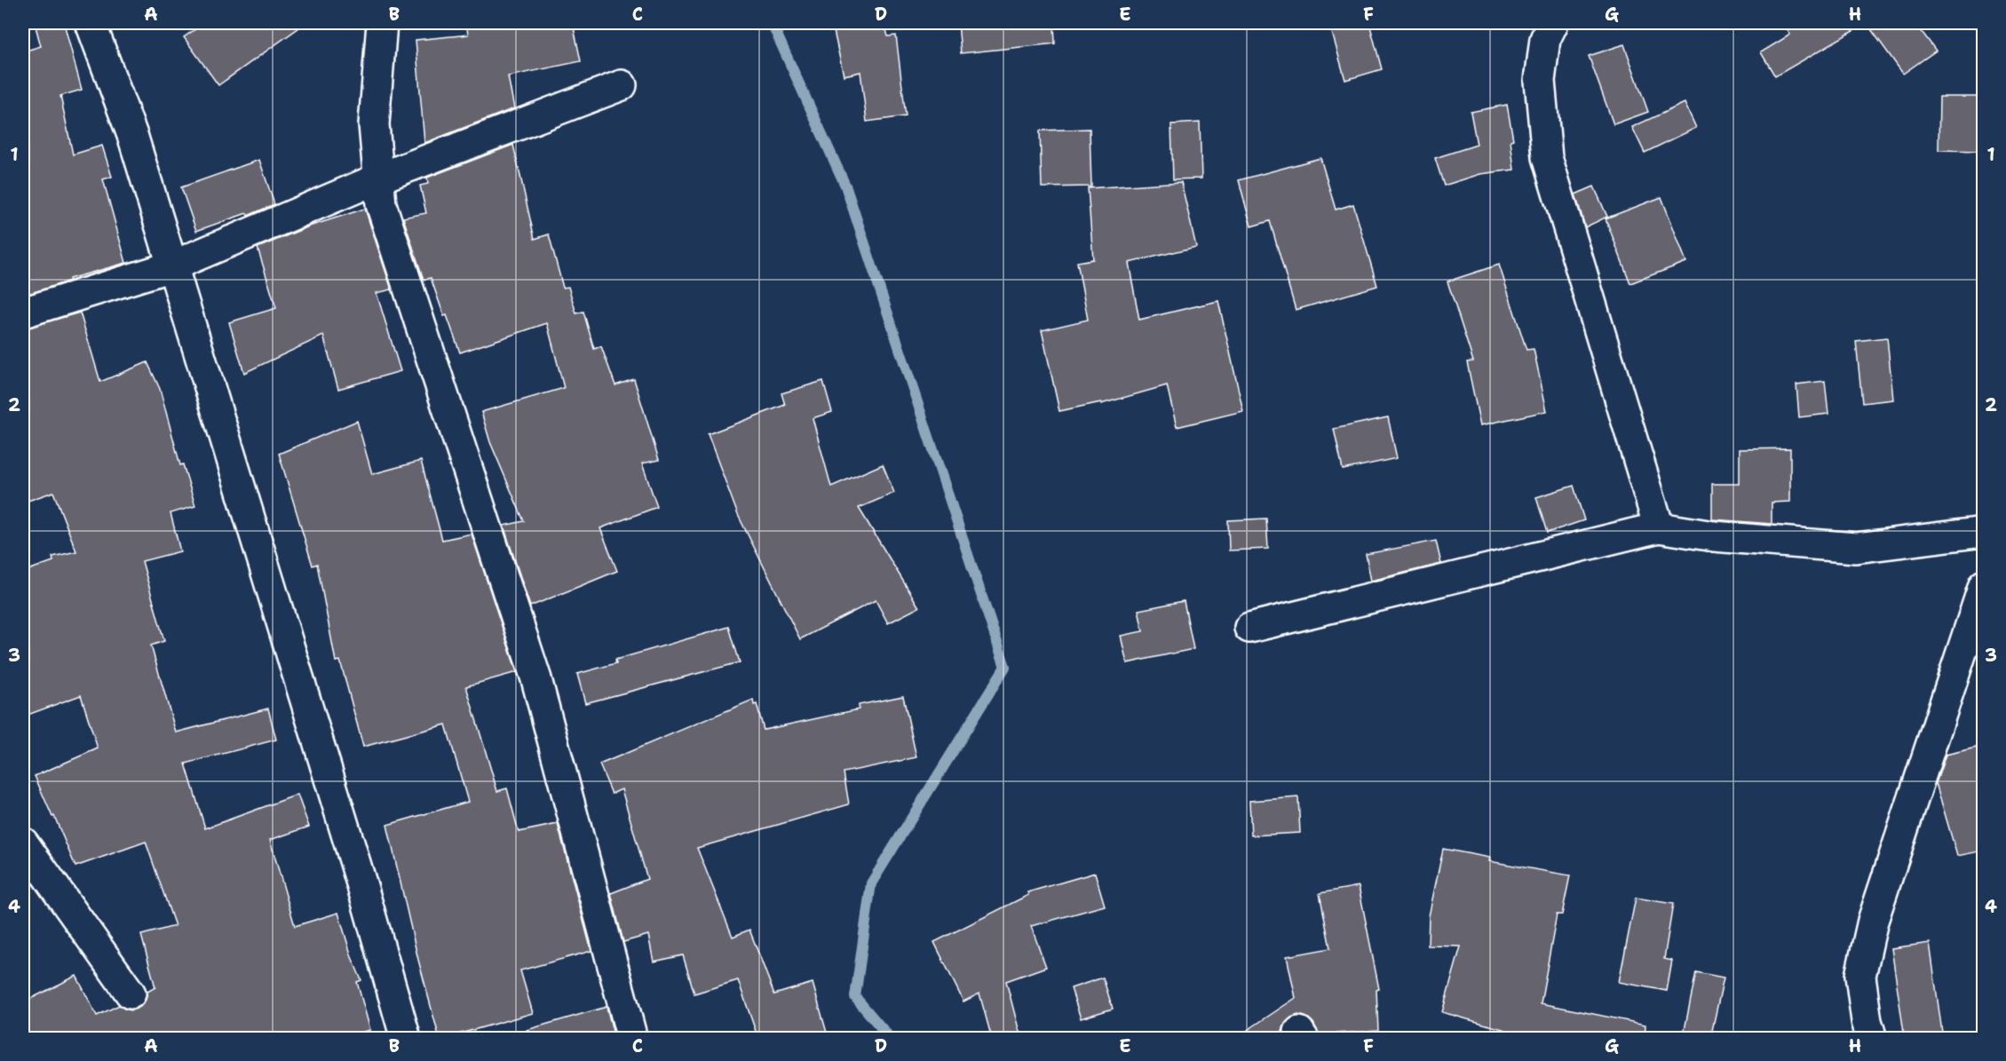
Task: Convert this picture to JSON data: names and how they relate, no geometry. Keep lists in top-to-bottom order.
{
  "grid": {
    "columns": [
      "A",
      "B",
      "C",
      "D",
      "E",
      "F",
      "G",
      "H"
    ],
    "rows": [
      "1",
      "2",
      "3",
      "4"
    ]
  }
}
